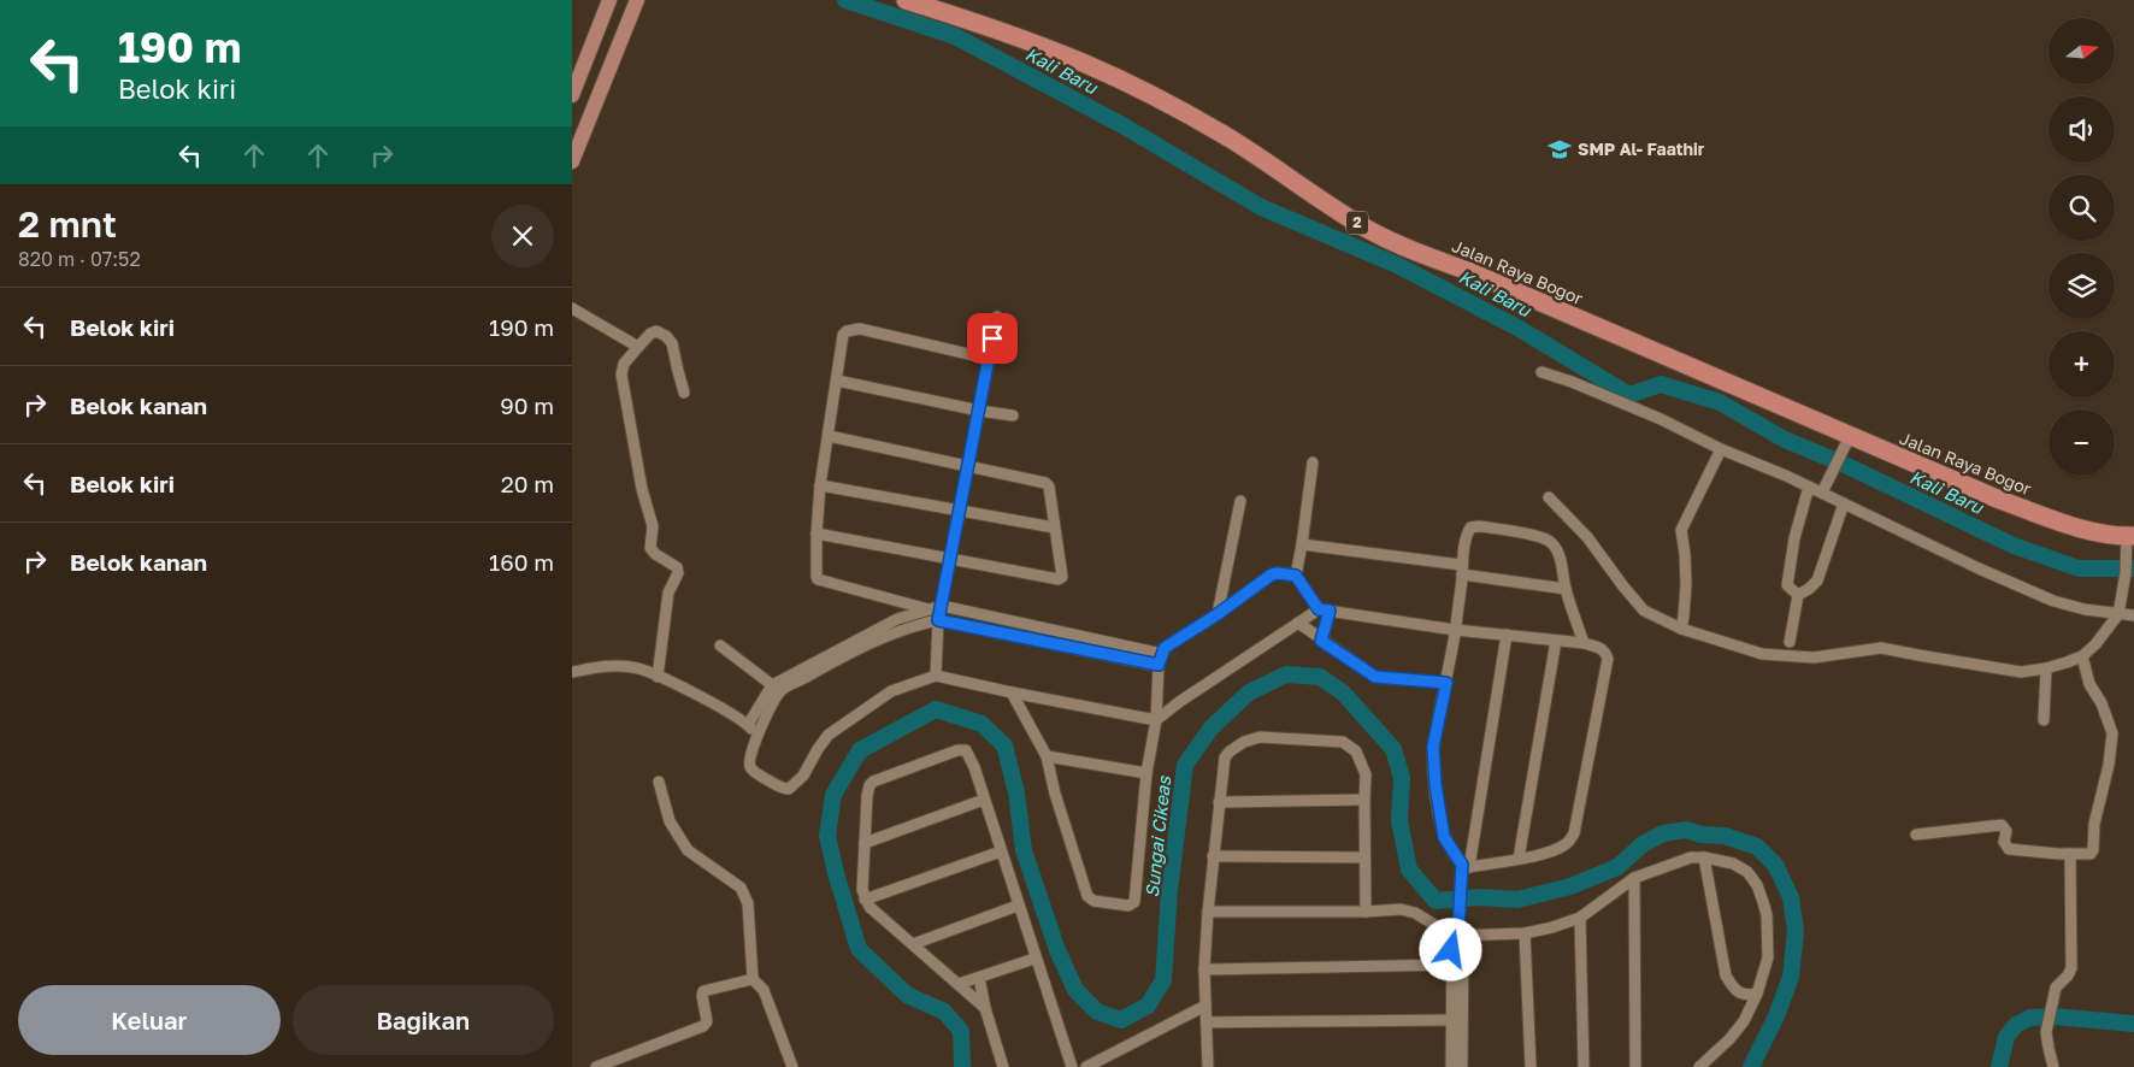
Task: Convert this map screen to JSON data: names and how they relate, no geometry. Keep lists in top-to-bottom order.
{
  "streets": {
    "highway": ["2", "Jalan Raya Bogor"]
  },
  "water": ["Kali Baru", "Sungai Cikeas"],
  "places": {
    "school or university": ["SMP Al- Faathir"]
  },
  "north": "right",
  "page": {
    "turn": ["190 m", "Belok kiri"],
    "map_buttons": ["+", "−"],
    "heading": ["2 mnt", "820 m · 07:52"],
    "list": [
      {
        "name": "Belok kiri",
        "value": "190 m"
      },
      {
        "name": "Belok kanan",
        "value": "90 m"
      },
      {
        "name": "Belok kiri",
        "value": "20 m"
      },
      {
        "name": "Belok kanan",
        "value": "160 m"
      }
    ],
    "buttons": ["Keluar", "Bagikan"]
  }
}
